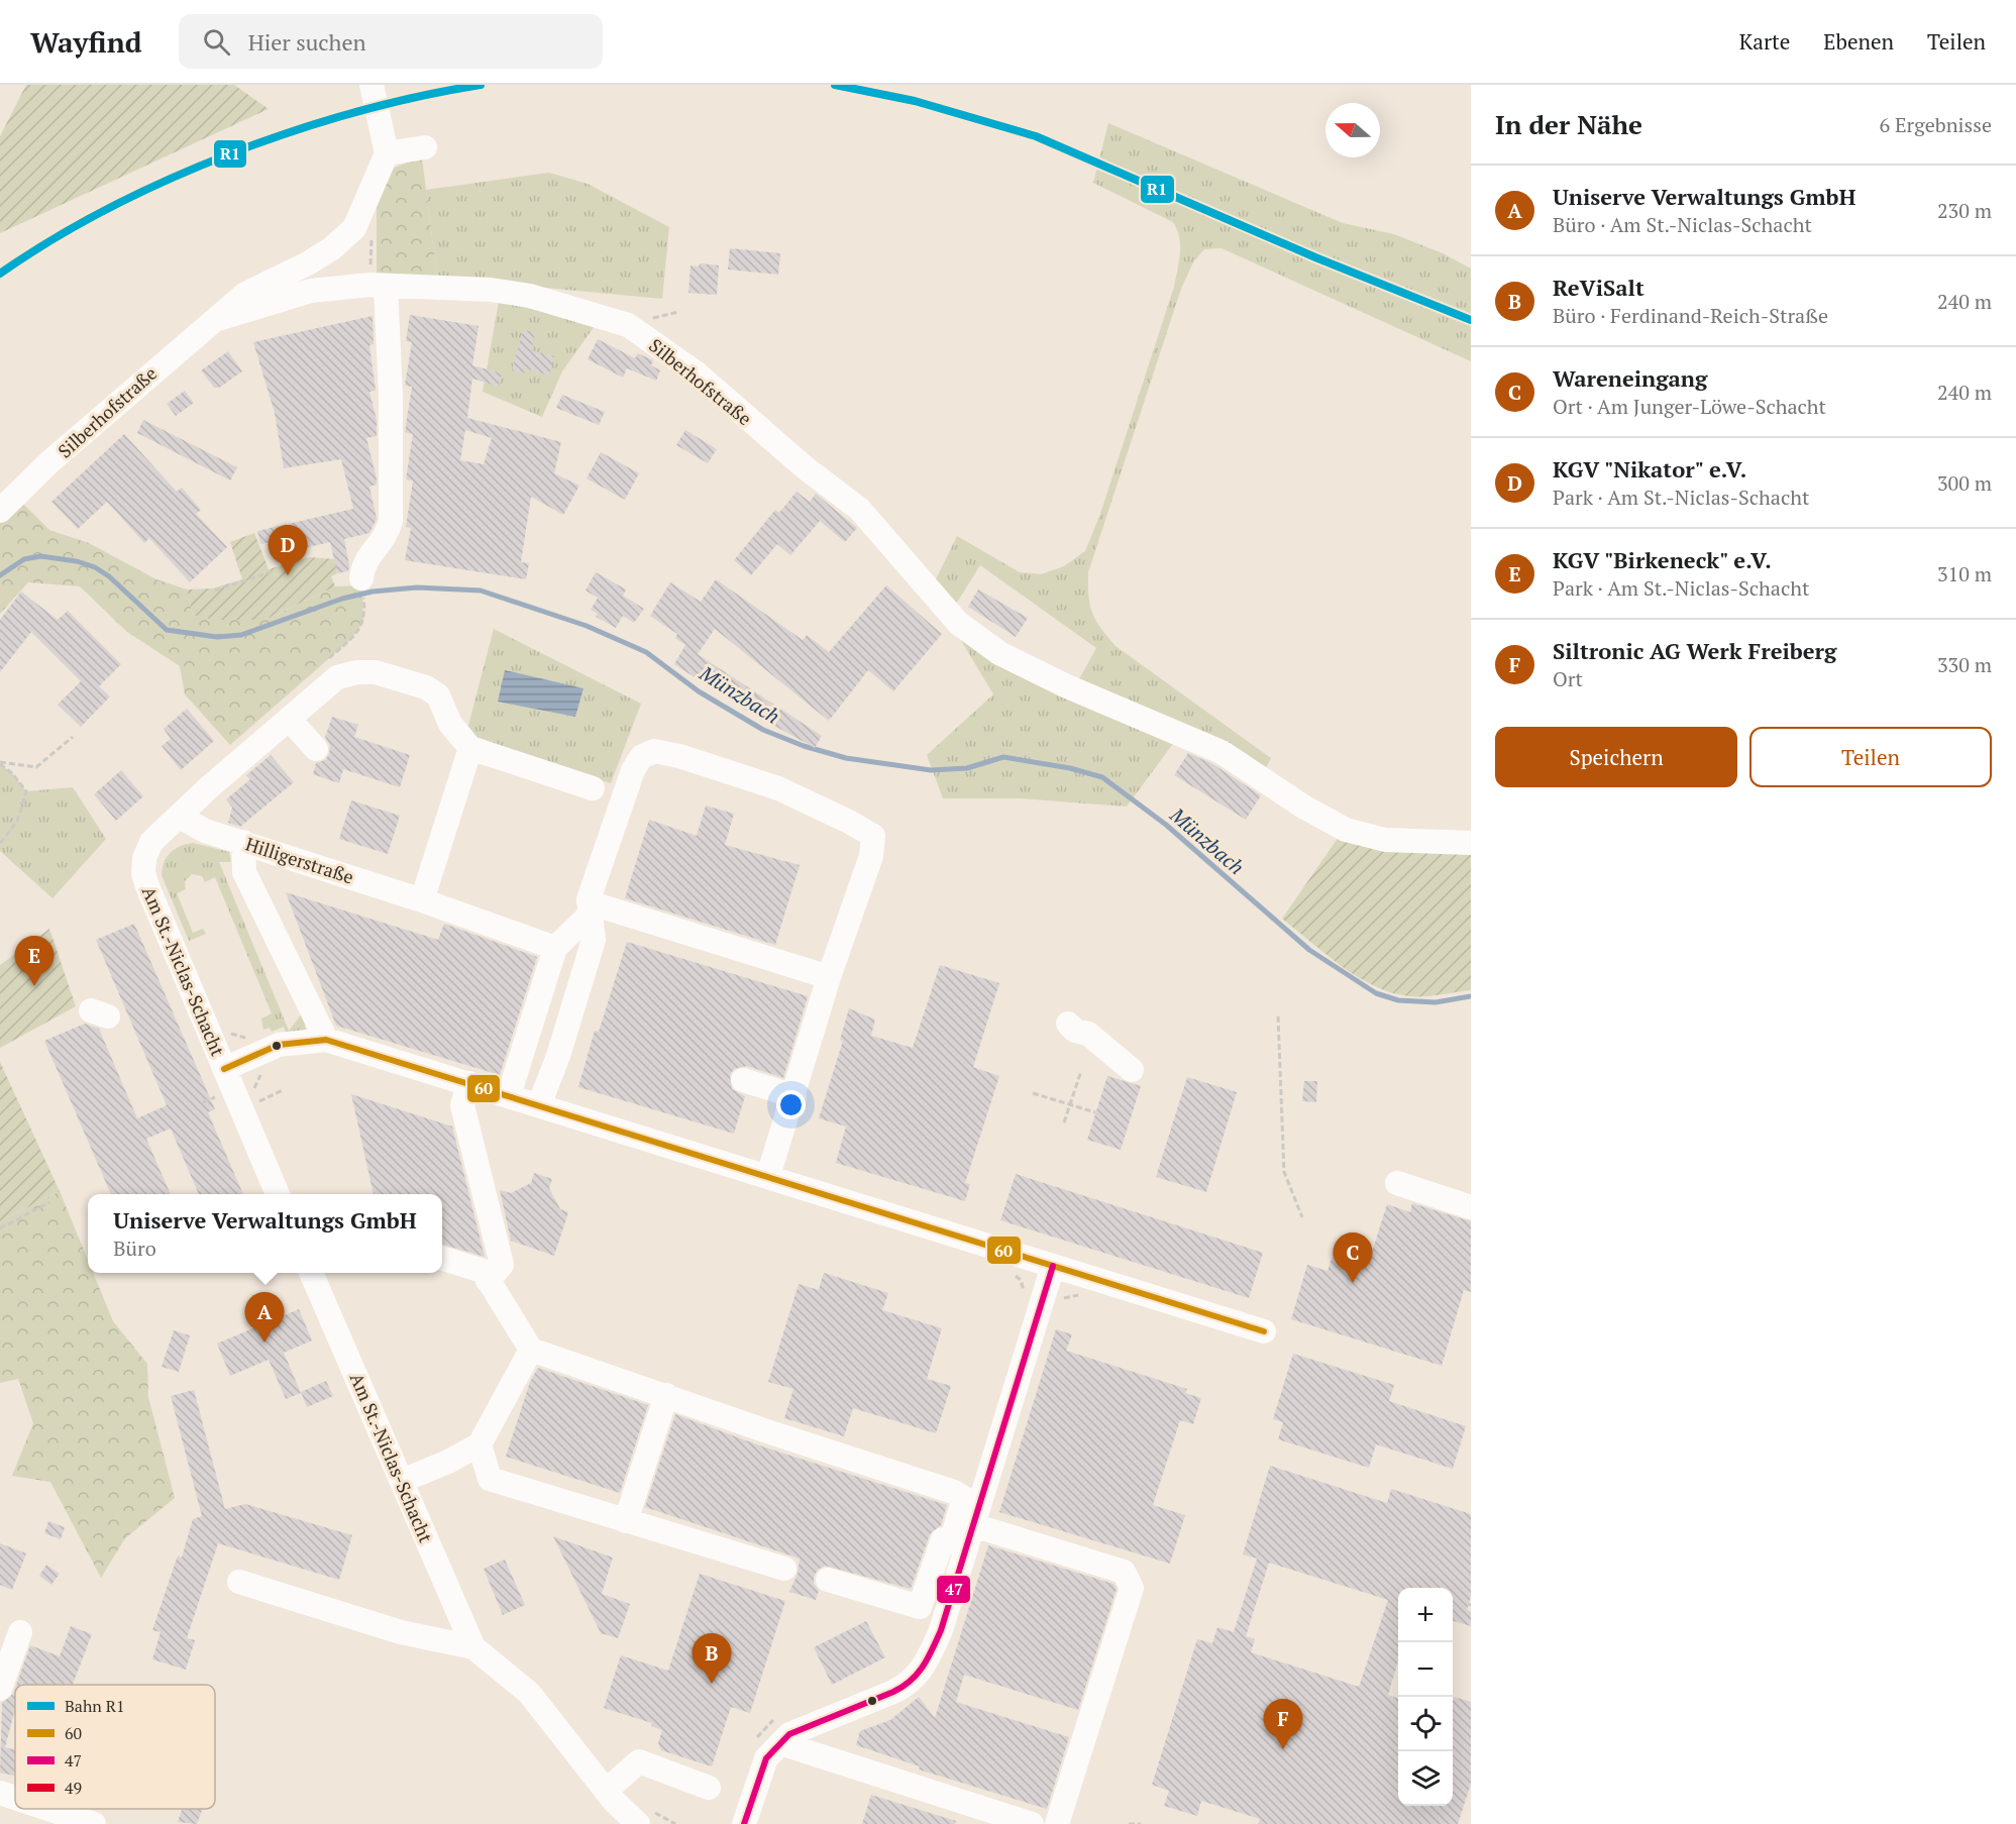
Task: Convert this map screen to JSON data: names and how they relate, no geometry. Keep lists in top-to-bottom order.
{
  "streets": {
    "street": ["Silberhofstraße", "Hilligerstraße", "Am St.-Niclas-Schacht"]
  },
  "crossings": [
    ["Hilligerstraße", "Am St.-Niclas-Schacht"]
  ],
  "water": ["Münzbach"],
  "lines": ["rail line R1", "transit line 60", "transit line 47"],
  "legend": [
    "Bahn R1",
    "60",
    "47",
    "49"
  ],
  "north": "left",
  "page": {
    "header": "Wayfind",
    "search": "Hier suchen",
    "nav": ["Karte", "Ebenen", "Teilen"],
    "heading": ["In der Nähe", "6 Ergebnisse"],
    "list": [
      {
        "mark": "A",
        "name": "Uniserve Verwaltungs GmbH",
        "note": "Büro · Am St.-Niclas-Schacht",
        "value": "230 m"
      },
      {
        "mark": "B",
        "name": "ReViSalt",
        "note": "Büro · Ferdinand-Reich-Straße",
        "value": "240 m"
      },
      {
        "mark": "C",
        "name": "Wareneingang",
        "note": "Ort · Am Junger-Löwe-Schacht",
        "value": "240 m"
      },
      {
        "mark": "D",
        "name": "KGV \"Nikator\" e.V.",
        "note": "Park · Am St.-Niclas-Schacht",
        "value": "300 m"
      },
      {
        "mark": "E",
        "name": "KGV \"Birkeneck\" e.V.",
        "note": "Park · Am St.-Niclas-Schacht",
        "value": "310 m"
      },
      {
        "mark": "F",
        "name": "Siltronic AG Werk Freiberg",
        "note": "Ort",
        "value": "330 m"
      }
    ],
    "pins": [
      "D",
      "E",
      "C",
      "A",
      "B",
      "F"
    ],
    "buttons": ["Speichern", "Teilen"],
    "popup": ["Uniserve Verwaltungs GmbH", "Büro"],
    "map_buttons": ["+", "−"]
  }
}
